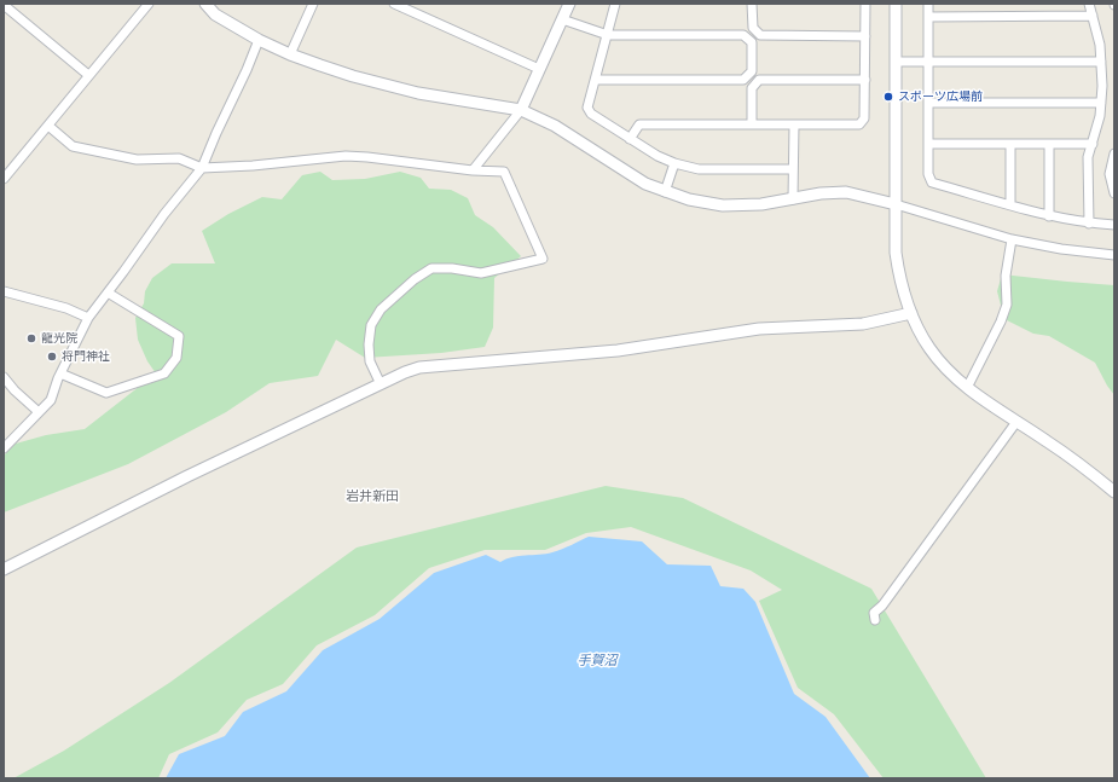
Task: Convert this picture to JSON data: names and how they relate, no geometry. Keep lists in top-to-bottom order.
{
  "districts": ["岩井新田"],
  "water": ["手賀沼"],
  "places": ["スポーツ広場前", "龍光院", "将門神社"]
}
